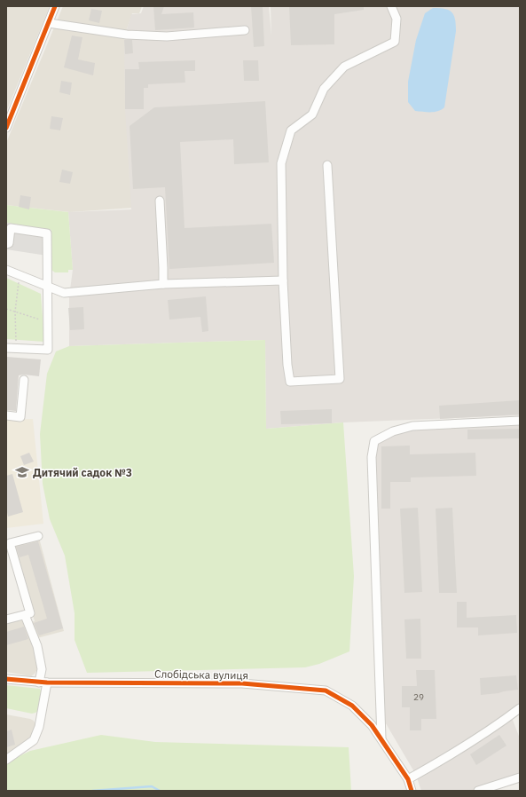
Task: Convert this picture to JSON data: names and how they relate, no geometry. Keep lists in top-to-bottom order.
{
  "streets": {
    "street": ["Слобідська вулиця"]
  },
  "places": {
    "school or university": ["Дитячий садок №3"]
  },
  "house_numbers": ["29"]
}
